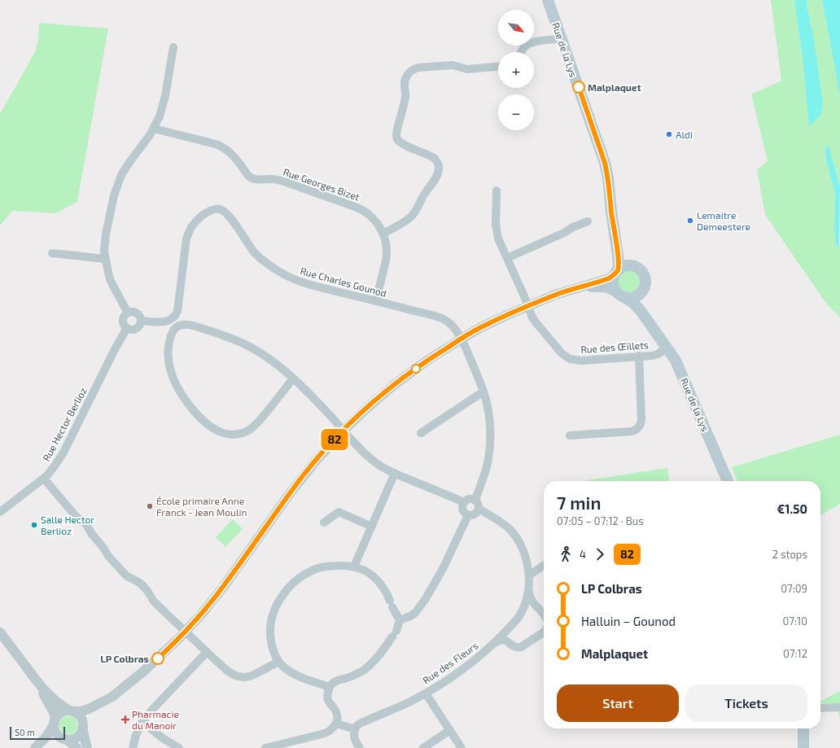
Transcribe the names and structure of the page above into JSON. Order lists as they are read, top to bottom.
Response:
{
  "streets": {
    "main road": ["Rue de la Lys"],
    "street": [
      "Rue Georges Bizet",
      "Rue Charles Gounod",
      "Rue des Œillets",
      "Rue Hector Berlioz",
      "Rue des Fleurs"
    ]
  },
  "crossings": [
    ["Rue de la Lys", "Rue des Œillets"],
    ["Rue Georges Bizet", "Rue Charles Gounod"],
    ["Rue Charles Gounod", "Rue Hector Berlioz"],
    ["Rue Charles Gounod", "Rue des Fleurs"]
  ],
  "places": {
    "other": [
      "Malplaquet",
      "Aldi",
      "Lemaitre Demeestere",
      "École primaire Anne Franck - Jean Moulin",
      "Salle Hector Berlioz",
      "LP Colbras"
    ],
    "health": ["Pharmacie du Manoir"]
  },
  "lines": ["bus line 82"],
  "scale_bar": "50 m",
  "north": "bottom right",
  "page": {
    "on_map": "82",
    "map_buttons": ["+", "−"],
    "heading": ["7 min", "07:05 – 07:12 · Bus", "€1.50"],
    "legs": ["4", "82", "2 stops"],
    "list": [
      {
        "name": "LP Colbras",
        "value": "07:09"
      },
      {
        "name": "Halluin – Gounod",
        "value": "07:10"
      },
      {
        "name": "Malplaquet",
        "value": "07:12"
      }
    ],
    "buttons": ["Start", "Tickets"],
    "scale": "50 m"
  }
}
